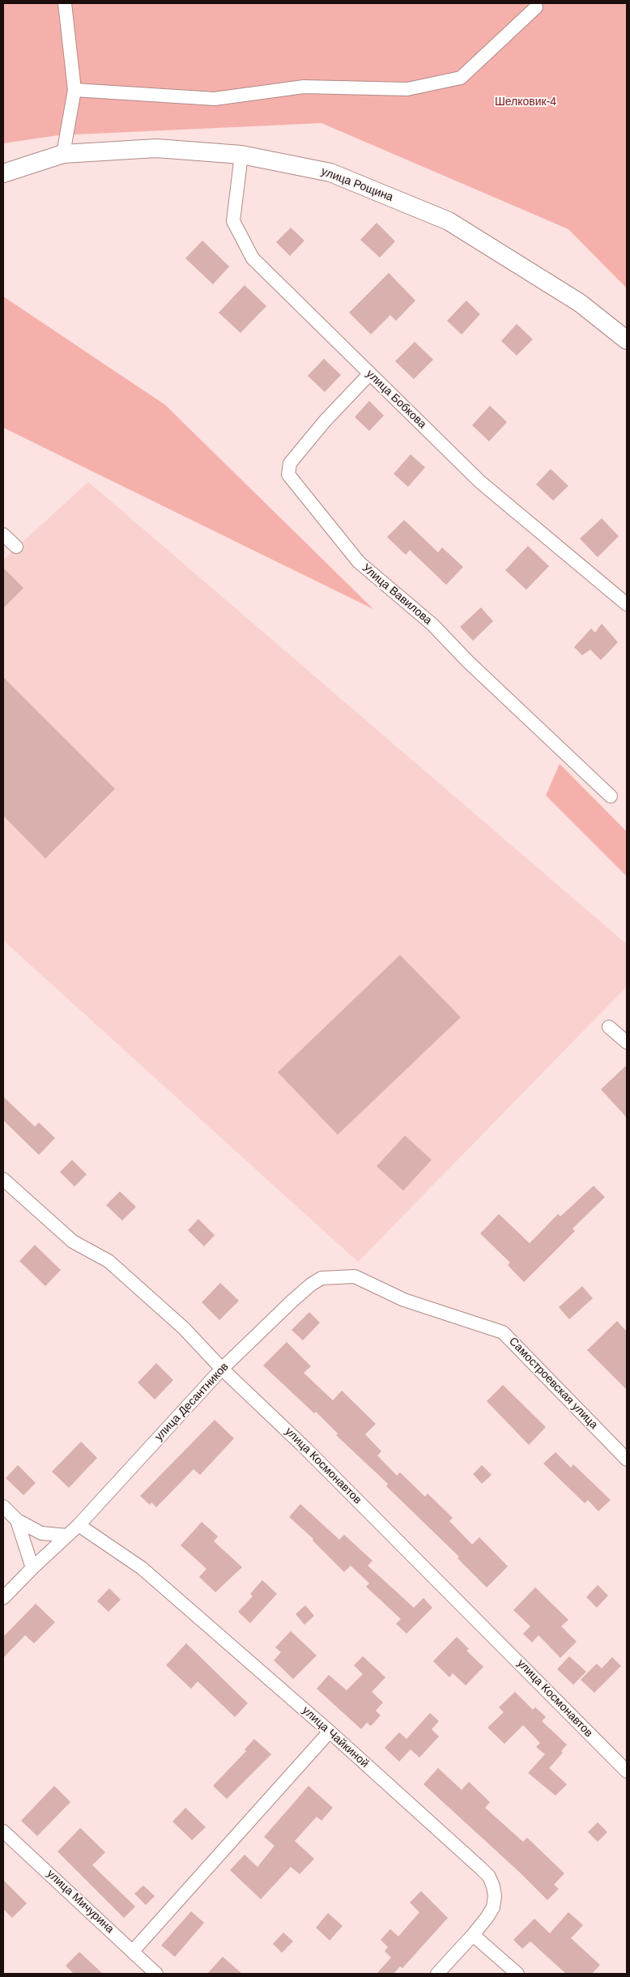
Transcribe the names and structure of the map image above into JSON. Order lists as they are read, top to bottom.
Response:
{
  "streets": {
    "street": [
      "улица Рощина",
      "улица Бобкова",
      "Улица Вавилова",
      "Самостроевская улица",
      "улица Десантников",
      "улица Космонавтов",
      "улица Чайкиной",
      "улица Мичурина"
    ]
  },
  "crossings": [
    ["улица Рощина", "улица Бобкова"],
    ["улица Бобкова", "Улица Вавилова"],
    ["Самостроевская улица", "улица Десантников"],
    ["улица Десантников", "улица Космонавтов"],
    ["улица Десантников", "улица Чайкиной"]
  ],
  "parks": ["Шелковик-4"]
}
